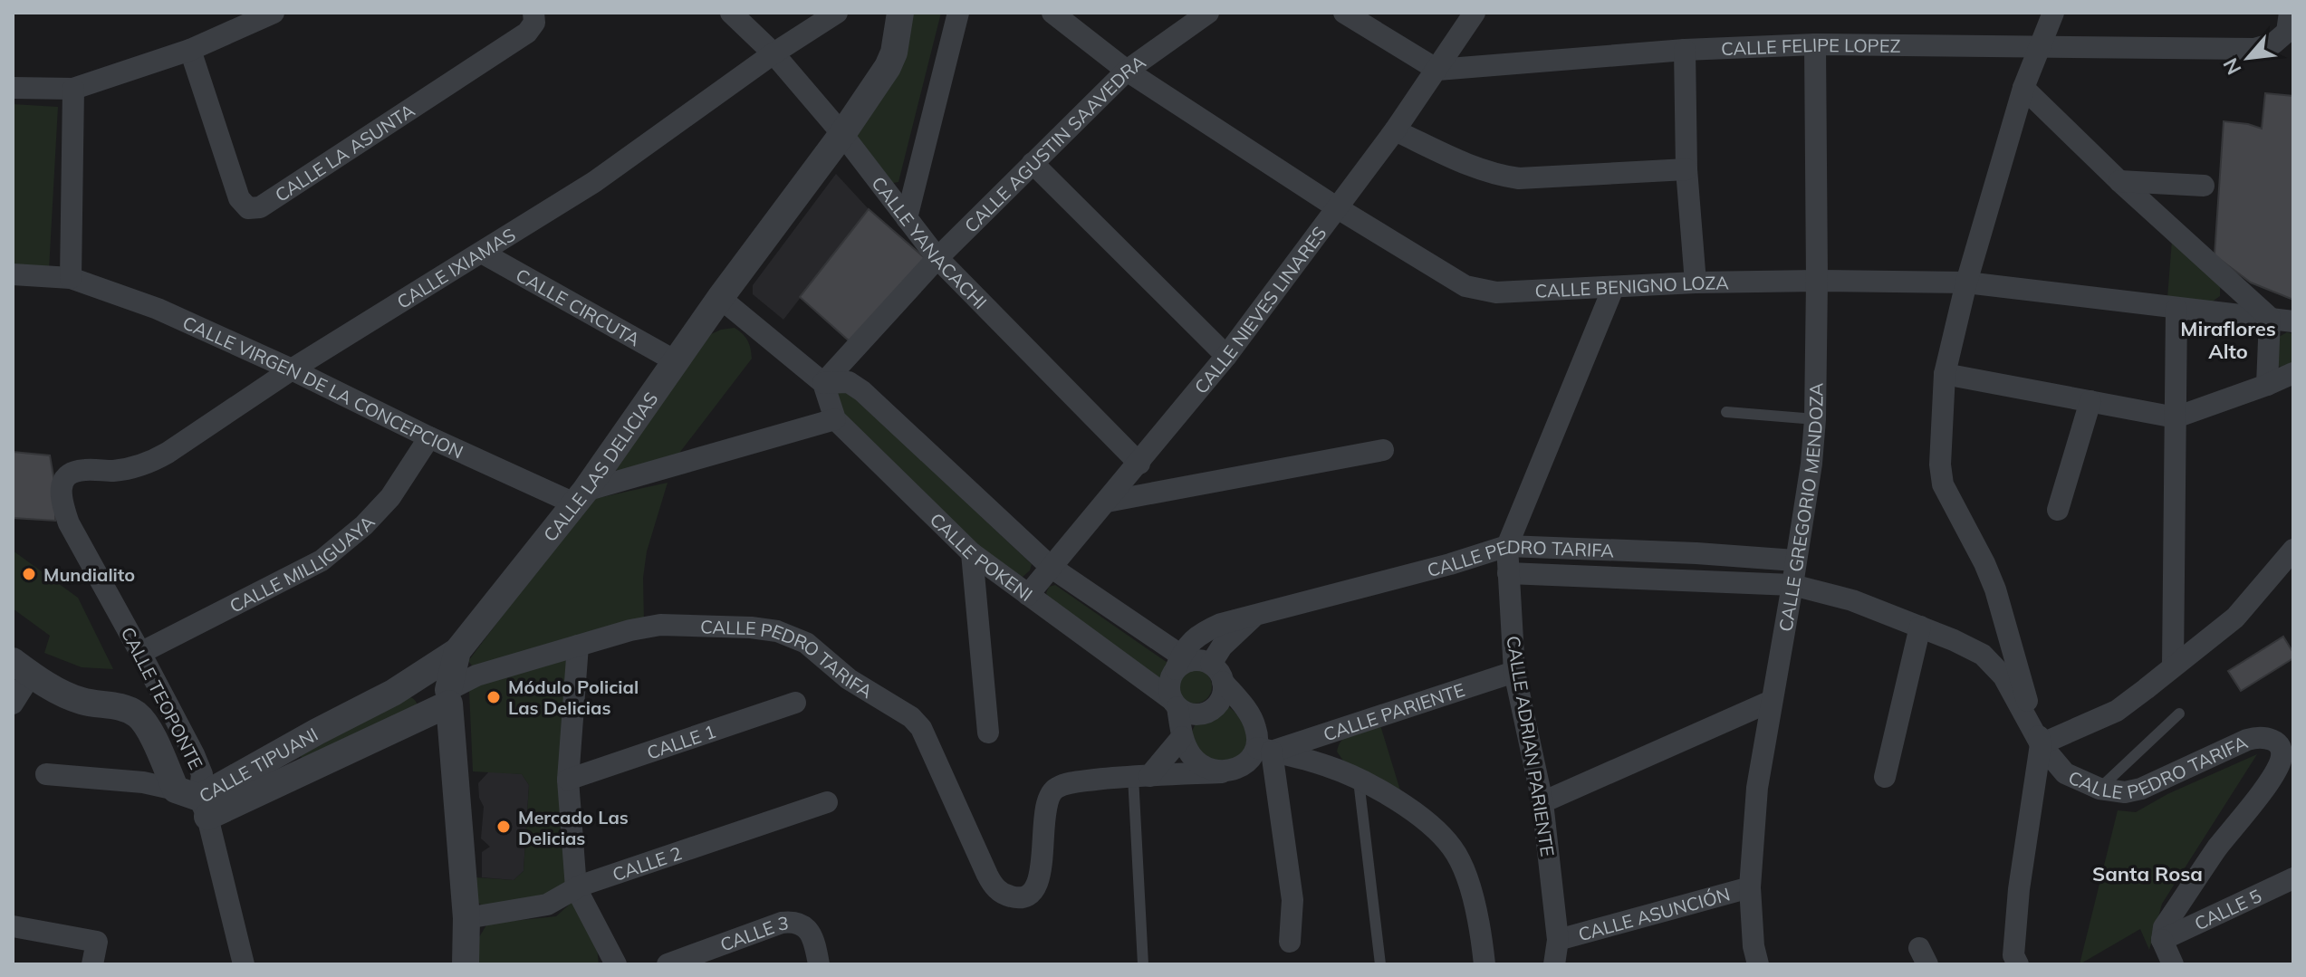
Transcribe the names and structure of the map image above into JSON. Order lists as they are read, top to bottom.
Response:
{
  "streets": {
    "street": [
      "CALLE FELIPE LOPEZ",
      "CALLE AGUSTIN SAAVEDRA",
      "CALLE LA ASUNTA",
      "CALLE YANACACHI",
      "CALLE IXIAMAS",
      "CALLE BENIGNO LOZA",
      "CALLE CIRCUTA",
      "CALLE NIEVES LINARES",
      "CALLE VIRGEN DE LA CONCEPCION",
      "CALLE LAS DELICIAS",
      "CALLE GREGORIO MENDOZA",
      "CALLE POKENI",
      "CALLE MILLIGUAYA",
      "CALLE PEDRO TARIFA",
      "CALLE TEOPONTE",
      "CALLE PARIENTE",
      "CALLE 1",
      "CALLE ADRIAN PARIENTE",
      "CALLE TIPUANI",
      "CALLE 2",
      "CALLE 5",
      "CALLE ASUNCIÓN",
      "CALLE 3"
    ]
  },
  "crossings": [
    ["CALLE FELIPE LOPEZ", "CALLE NIEVES LINARES"],
    ["CALLE FELIPE LOPEZ", "CALLE GREGORIO MENDOZA"],
    ["CALLE AGUSTIN SAAVEDRA", "CALLE YANACACHI"],
    ["CALLE AGUSTIN SAAVEDRA", "CALLE BENIGNO LOZA"],
    ["CALLE AGUSTIN SAAVEDRA", "CALLE POKENI"],
    ["CALLE YANACACHI", "CALLE IXIAMAS"],
    ["CALLE YANACACHI", "CALLE NIEVES LINARES"],
    ["CALLE YANACACHI", "CALLE LAS DELICIAS"],
    ["CALLE IXIAMAS", "CALLE CIRCUTA"],
    ["CALLE IXIAMAS", "CALLE VIRGEN DE LA CONCEPCION"],
    ["CALLE IXIAMAS", "CALLE TEOPONTE"],
    ["CALLE BENIGNO LOZA", "CALLE NIEVES LINARES"],
    ["CALLE BENIGNO LOZA", "CALLE GREGORIO MENDOZA"],
    ["CALLE BENIGNO LOZA", "CALLE ADRIAN PARIENTE"],
    ["CALLE CIRCUTA", "CALLE LAS DELICIAS"],
    ["CALLE NIEVES LINARES", "CALLE POKENI"],
    ["CALLE VIRGEN DE LA CONCEPCION", "CALLE LAS DELICIAS"],
    ["CALLE VIRGEN DE LA CONCEPCION", "CALLE MILLIGUAYA"],
    ["CALLE LAS DELICIAS", "CALLE PEDRO TARIFA"],
    ["CALLE LAS DELICIAS", "CALLE TIPUANI"],
    ["CALLE LAS DELICIAS", "CALLE 2"],
    ["CALLE GREGORIO MENDOZA", "CALLE PEDRO TARIFA"],
    ["CALLE GREGORIO MENDOZA", "CALLE ASUNCIÓN"],
    ["CALLE POKENI", "CALLE PEDRO TARIFA"],
    ["CALLE POKENI", "CALLE PARIENTE"],
    ["CALLE MILLIGUAYA", "CALLE TEOPONTE"],
    ["CALLE PEDRO TARIFA", "CALLE ADRIAN PARIENTE"],
    ["CALLE PEDRO TARIFA", "CALLE TIPUANI"],
    ["CALLE PEDRO TARIFA", "CALLE 5"],
    ["CALLE TEOPONTE", "CALLE TIPUANI"],
    ["CALLE PARIENTE", "CALLE ADRIAN PARIENTE"],
    ["CALLE ADRIAN PARIENTE", "CALLE ASUNCIÓN"]
  ],
  "districts": ["Miraflores Alto", "Santa Rosa"],
  "places": ["Mundialito", "Módulo Policial Las Delicias", "Mercado Las Delicias"],
  "north": "bottom left"
}
